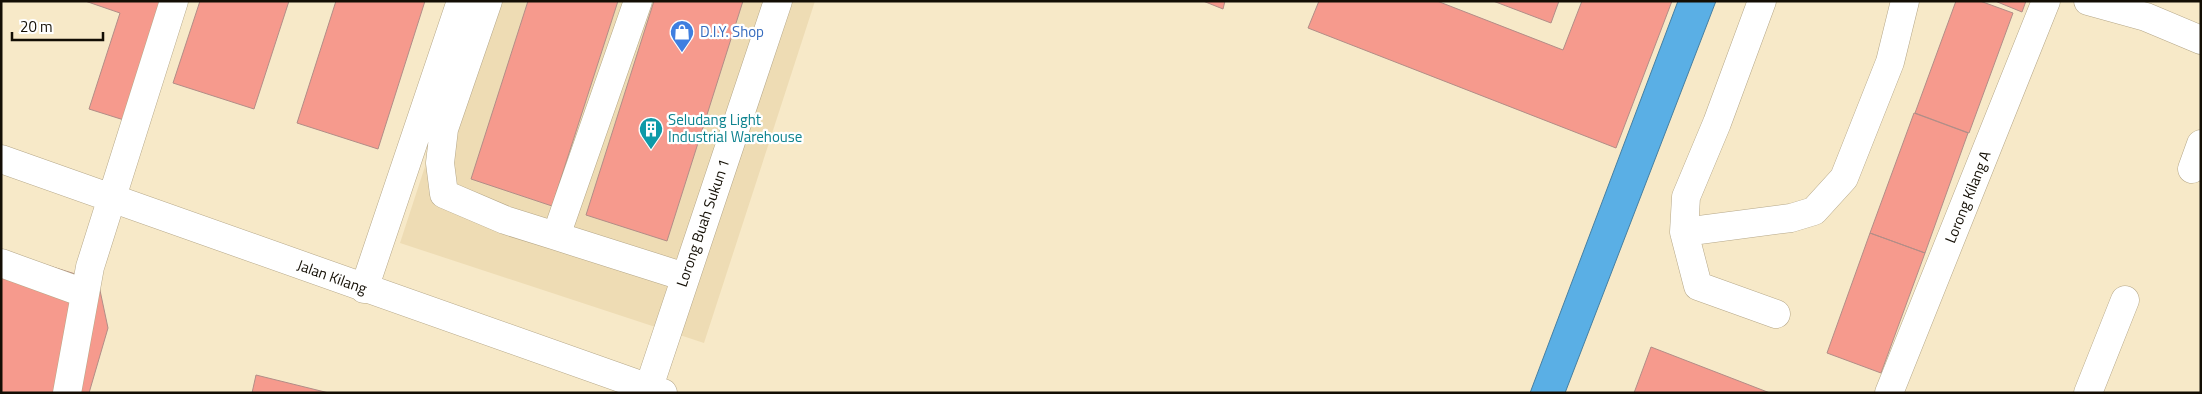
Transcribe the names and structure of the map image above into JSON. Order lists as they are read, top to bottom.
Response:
{
  "streets": {
    "street": ["Lorong Kilang A", "Lorong Buah Sukun 1", "Jalan Kilang"]
  },
  "crossings": [
    ["Lorong Buah Sukun 1", "Jalan Kilang"]
  ],
  "places": {
    "shop": ["D.I.Y. Shop"],
    "building": ["Seludang Light Industrial Warehouse"]
  },
  "scale_bar": "20 m"
}
